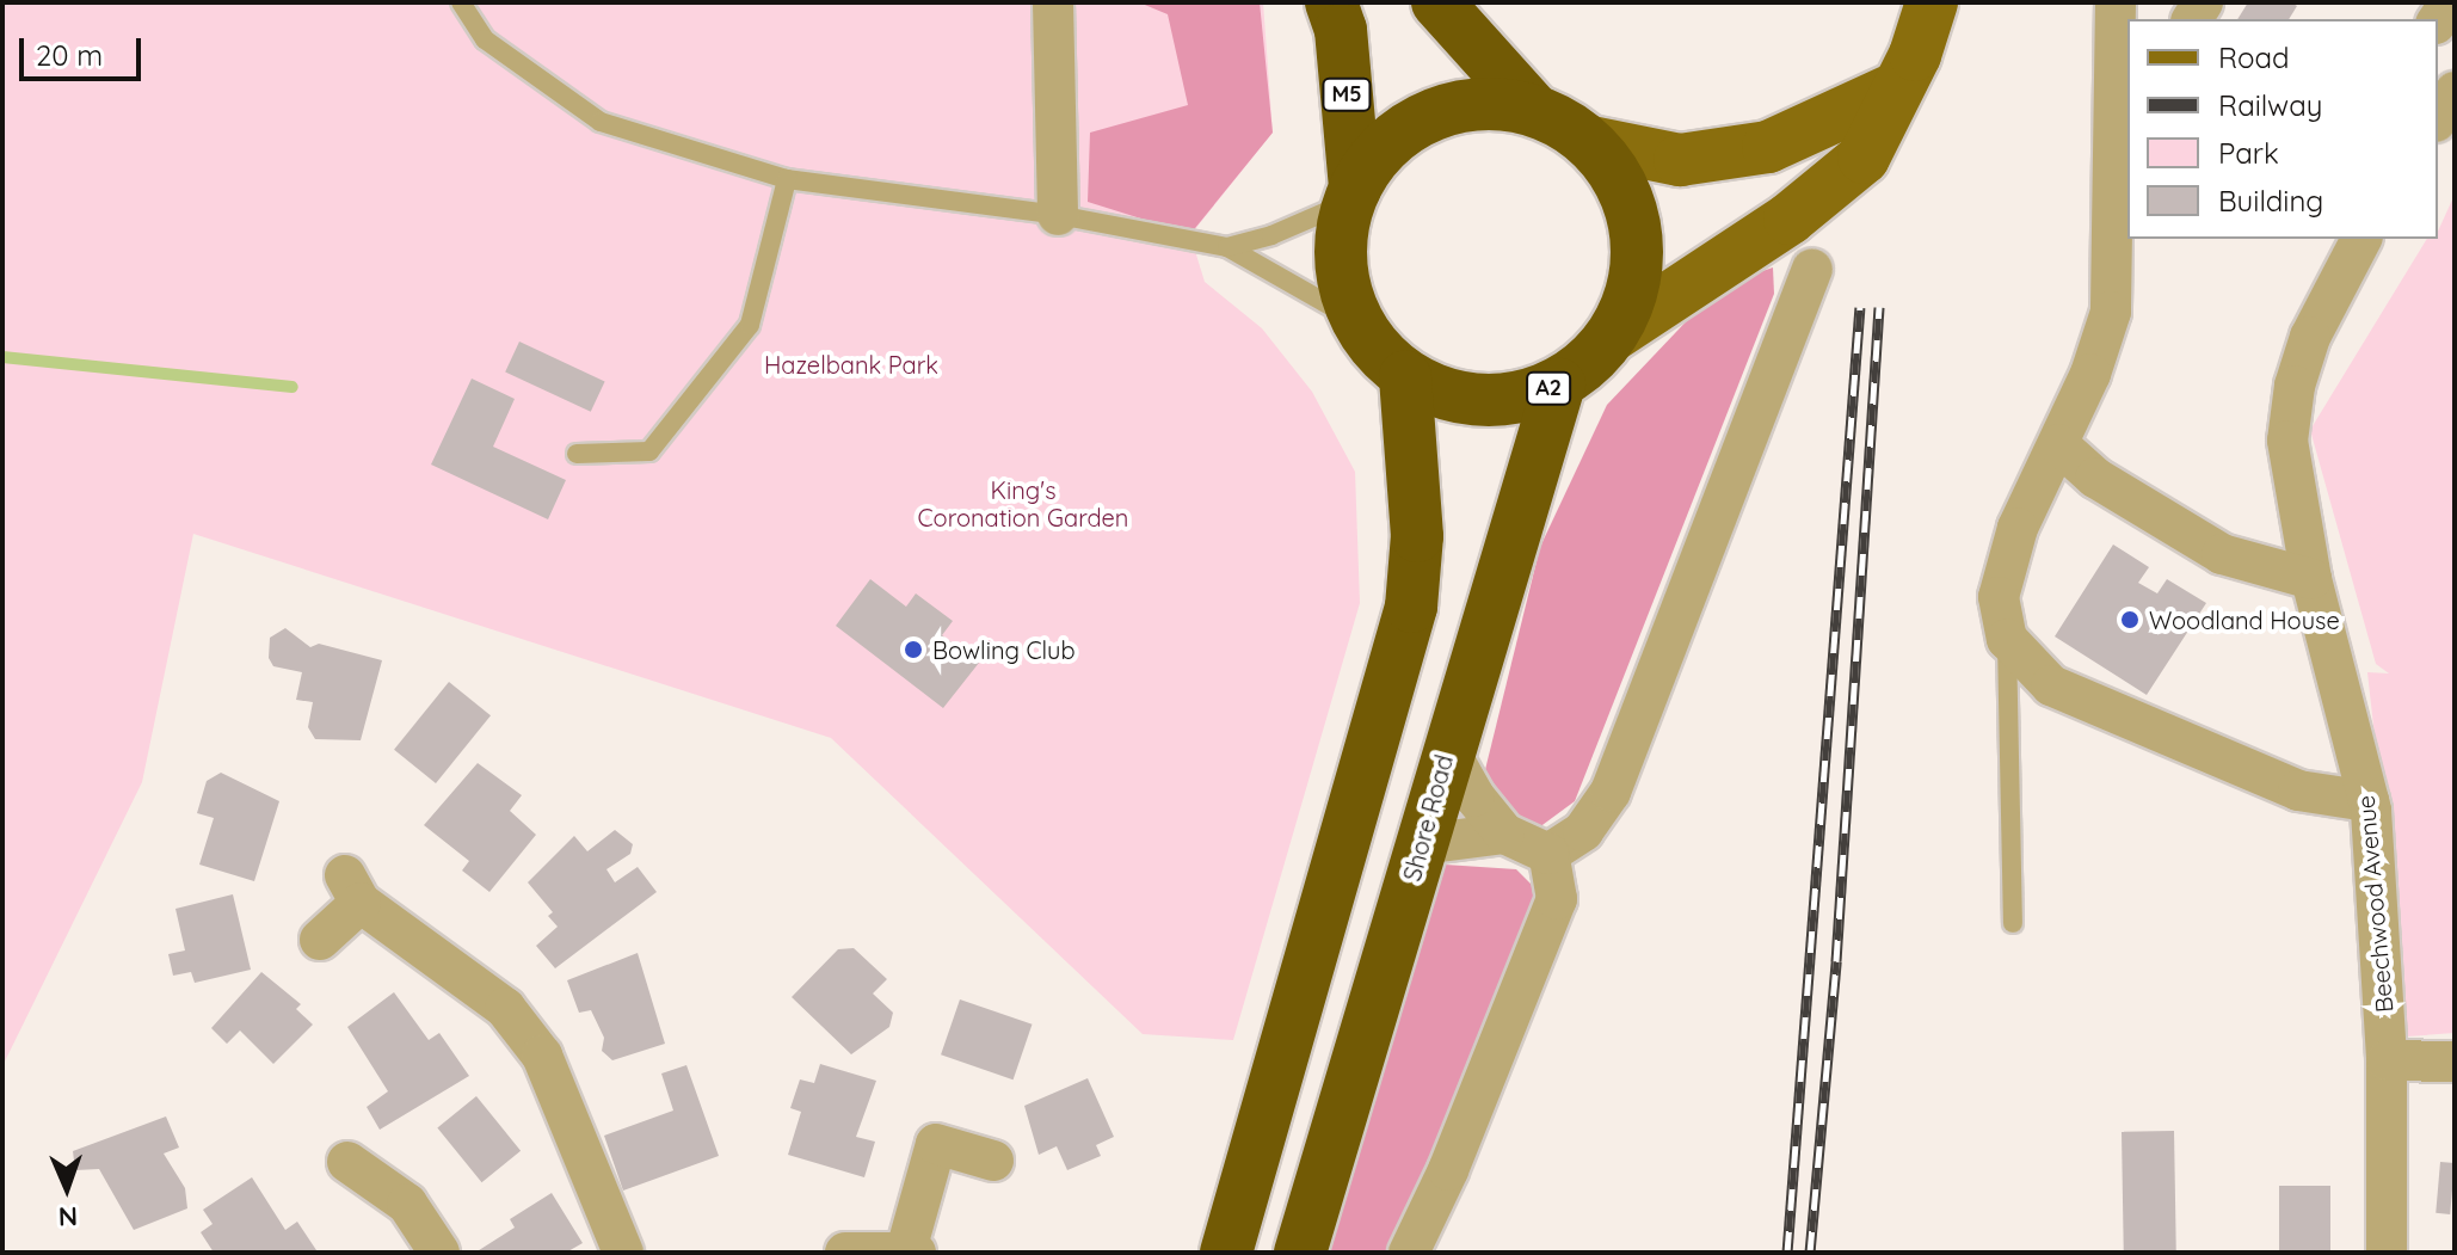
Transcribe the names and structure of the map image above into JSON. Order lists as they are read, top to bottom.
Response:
{
  "streets": {
    "highway": ["M5", "A2", "Shore Road"],
    "street": ["Beechwood Avenue"]
  },
  "crossings": [
    ["M5", "A2"],
    ["M5", "Shore Road"],
    ["A2", "Shore Road"]
  ],
  "parks": ["Hazelbank Park", "King's Coronation Garden"],
  "places": ["Woodland House", "Bowling Club"],
  "legend": [
    "Road",
    "Railway",
    "Park",
    "Building"
  ],
  "scale_bar": "20 m",
  "north": "bottom"
}
